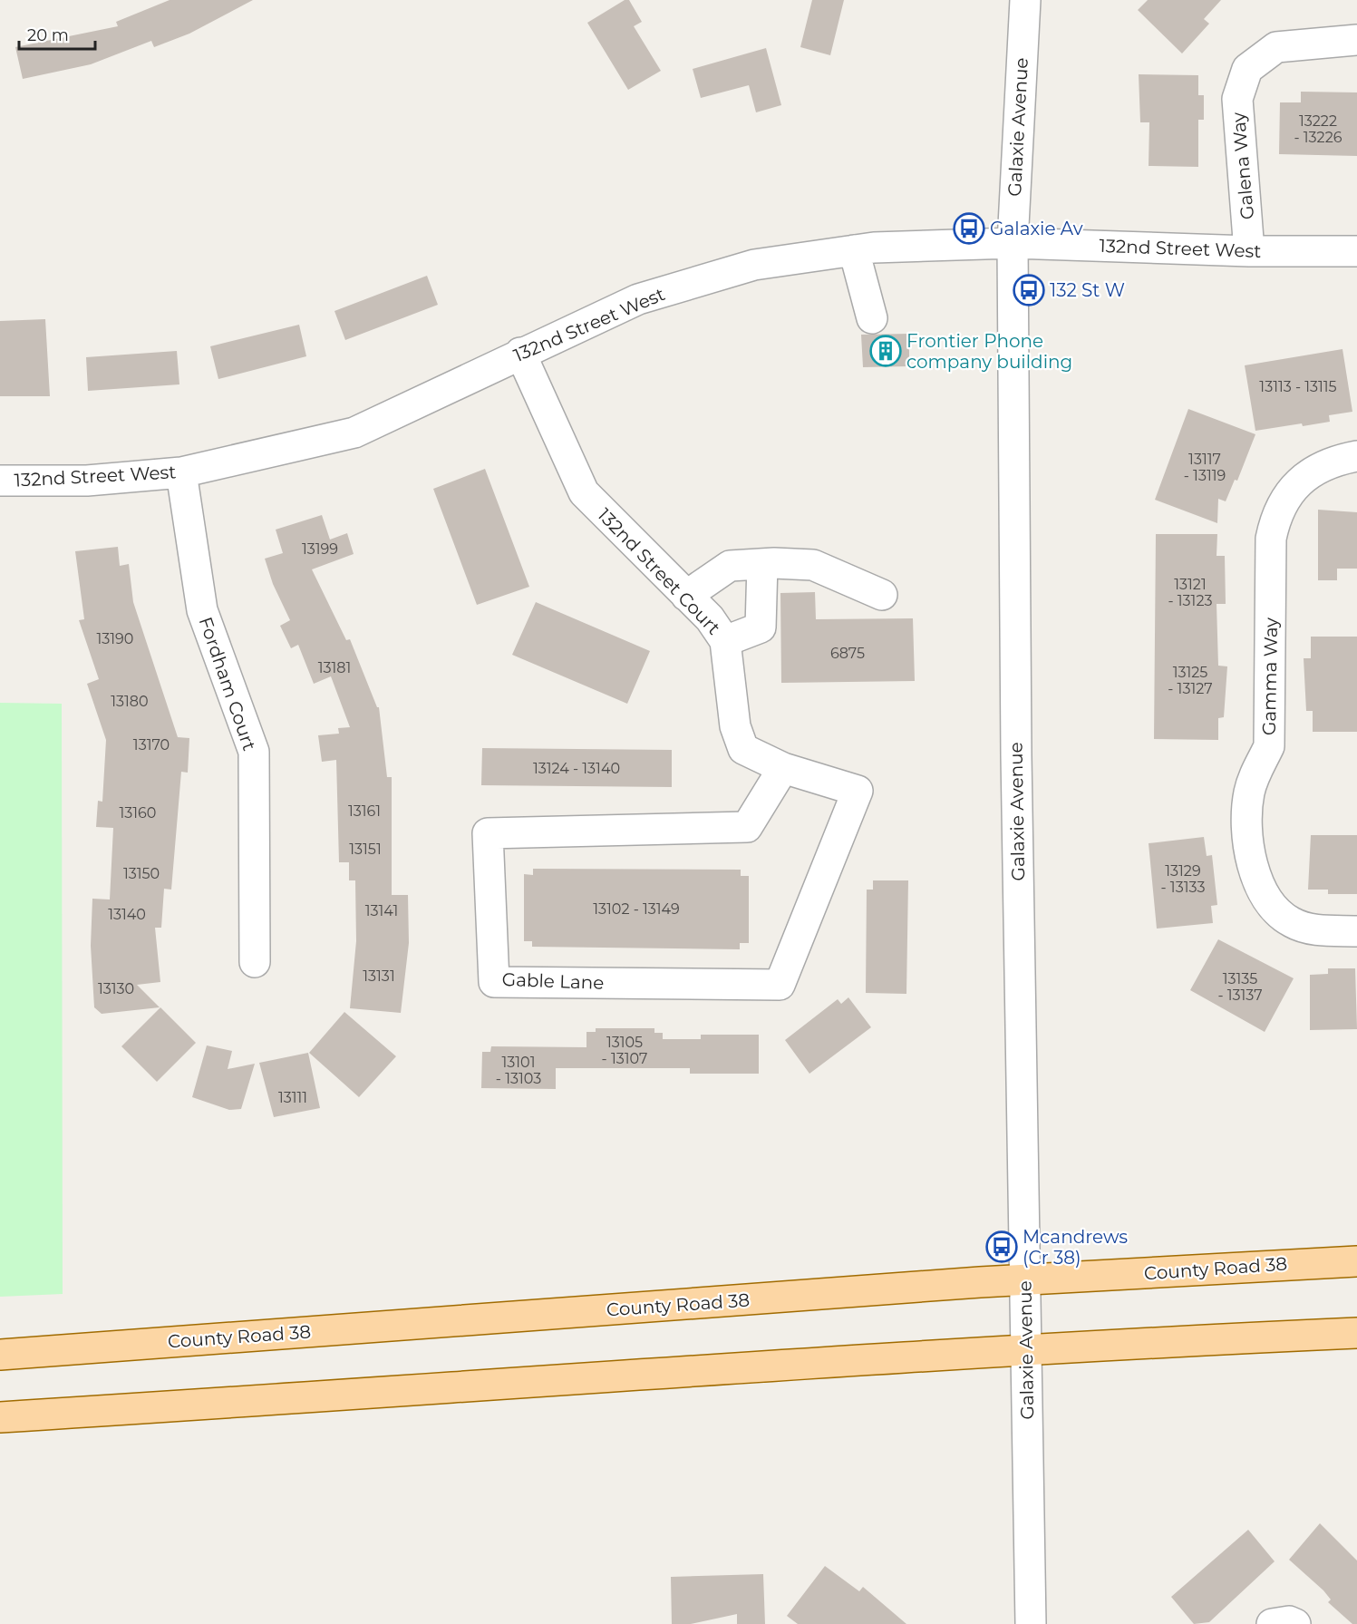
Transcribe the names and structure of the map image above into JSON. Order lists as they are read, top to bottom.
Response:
{
  "streets": {
    "main road": ["County Road 38"],
    "street": [
      "Galaxie Avenue",
      "Galena Way",
      "132nd Street West",
      "132nd Street Court",
      "Gamma Way",
      "Fordham Court",
      "Gable Lane"
    ]
  },
  "crossings": [
    ["Galaxie Avenue", "132nd Street West"],
    ["Galaxie Avenue", "County Road 38"],
    ["Galena Way", "132nd Street West"],
    ["132nd Street West", "132nd Street Court"],
    ["132nd Street West", "Fordham Court"],
    ["132nd Street Court", "Gable Lane"]
  ],
  "places": {
    "bus stop": ["Galaxie Av", "132 St W", "Mcandrews (Cr 38)"],
    "building": ["Frontier Phone company building"]
  },
  "house_numbers": [
    "13222 - 13226",
    "13113 - 13115",
    "13117 - 13119",
    "13199",
    "13121 - 13123",
    "13190",
    "6875",
    "13181",
    "13125 - 13127",
    "13180",
    "13170",
    "13124 - 13140",
    "13161",
    "13160",
    "13151",
    "13129 - 13133",
    "13150",
    "13102 - 13149",
    "13141",
    "13140",
    "13131",
    "13135 - 13137",
    "13130",
    "13105 - 13107",
    "13101 - 13103",
    "13111"
  ],
  "scale_bar": "20 m"
}
